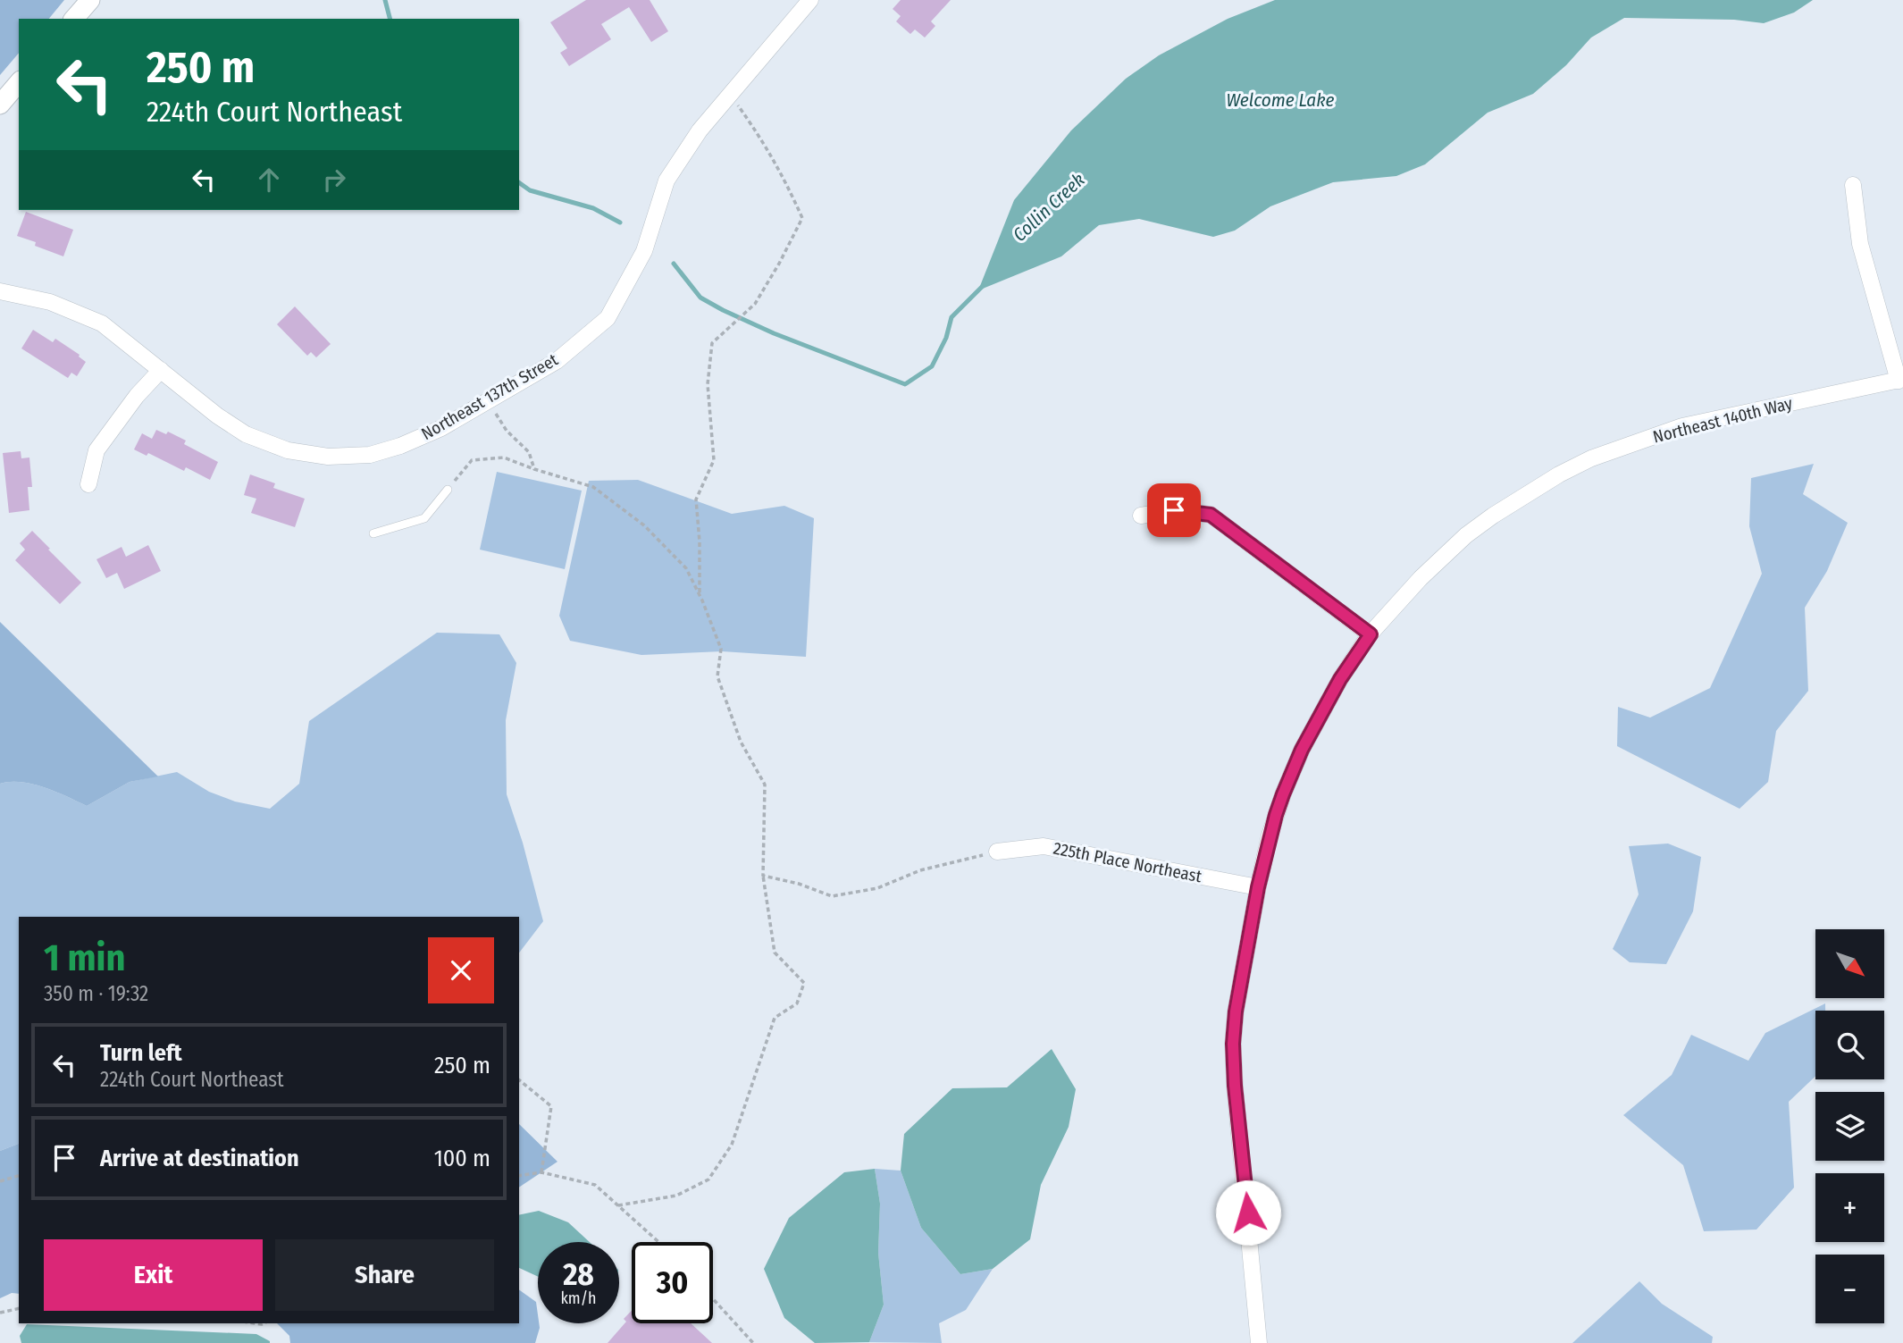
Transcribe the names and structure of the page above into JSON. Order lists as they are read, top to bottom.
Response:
{
  "streets": {
    "street": ["Northeast 137th Street", "Northeast 140th Way", "225th Place Northeast"]
  },
  "crossings": [
    ["Northeast 140th Way", "225th Place Northeast"]
  ],
  "water": ["Welcome Lake", "Collin Creek"],
  "north": "bottom right",
  "page": {
    "turn": ["250 m", "224th Court Northeast"],
    "heading": ["1 min", "350 m · 19:32"],
    "map_buttons": ["+", "−"],
    "list": [
      {
        "name": "Turn left",
        "note": "224th Court Northeast",
        "value": "250 m"
      },
      {
        "name": "Arrive at destination",
        "value": "100 m"
      }
    ],
    "buttons": ["Exit", "Share"],
    "speed": "28 km/h",
    "limit": "30"
  }
}
